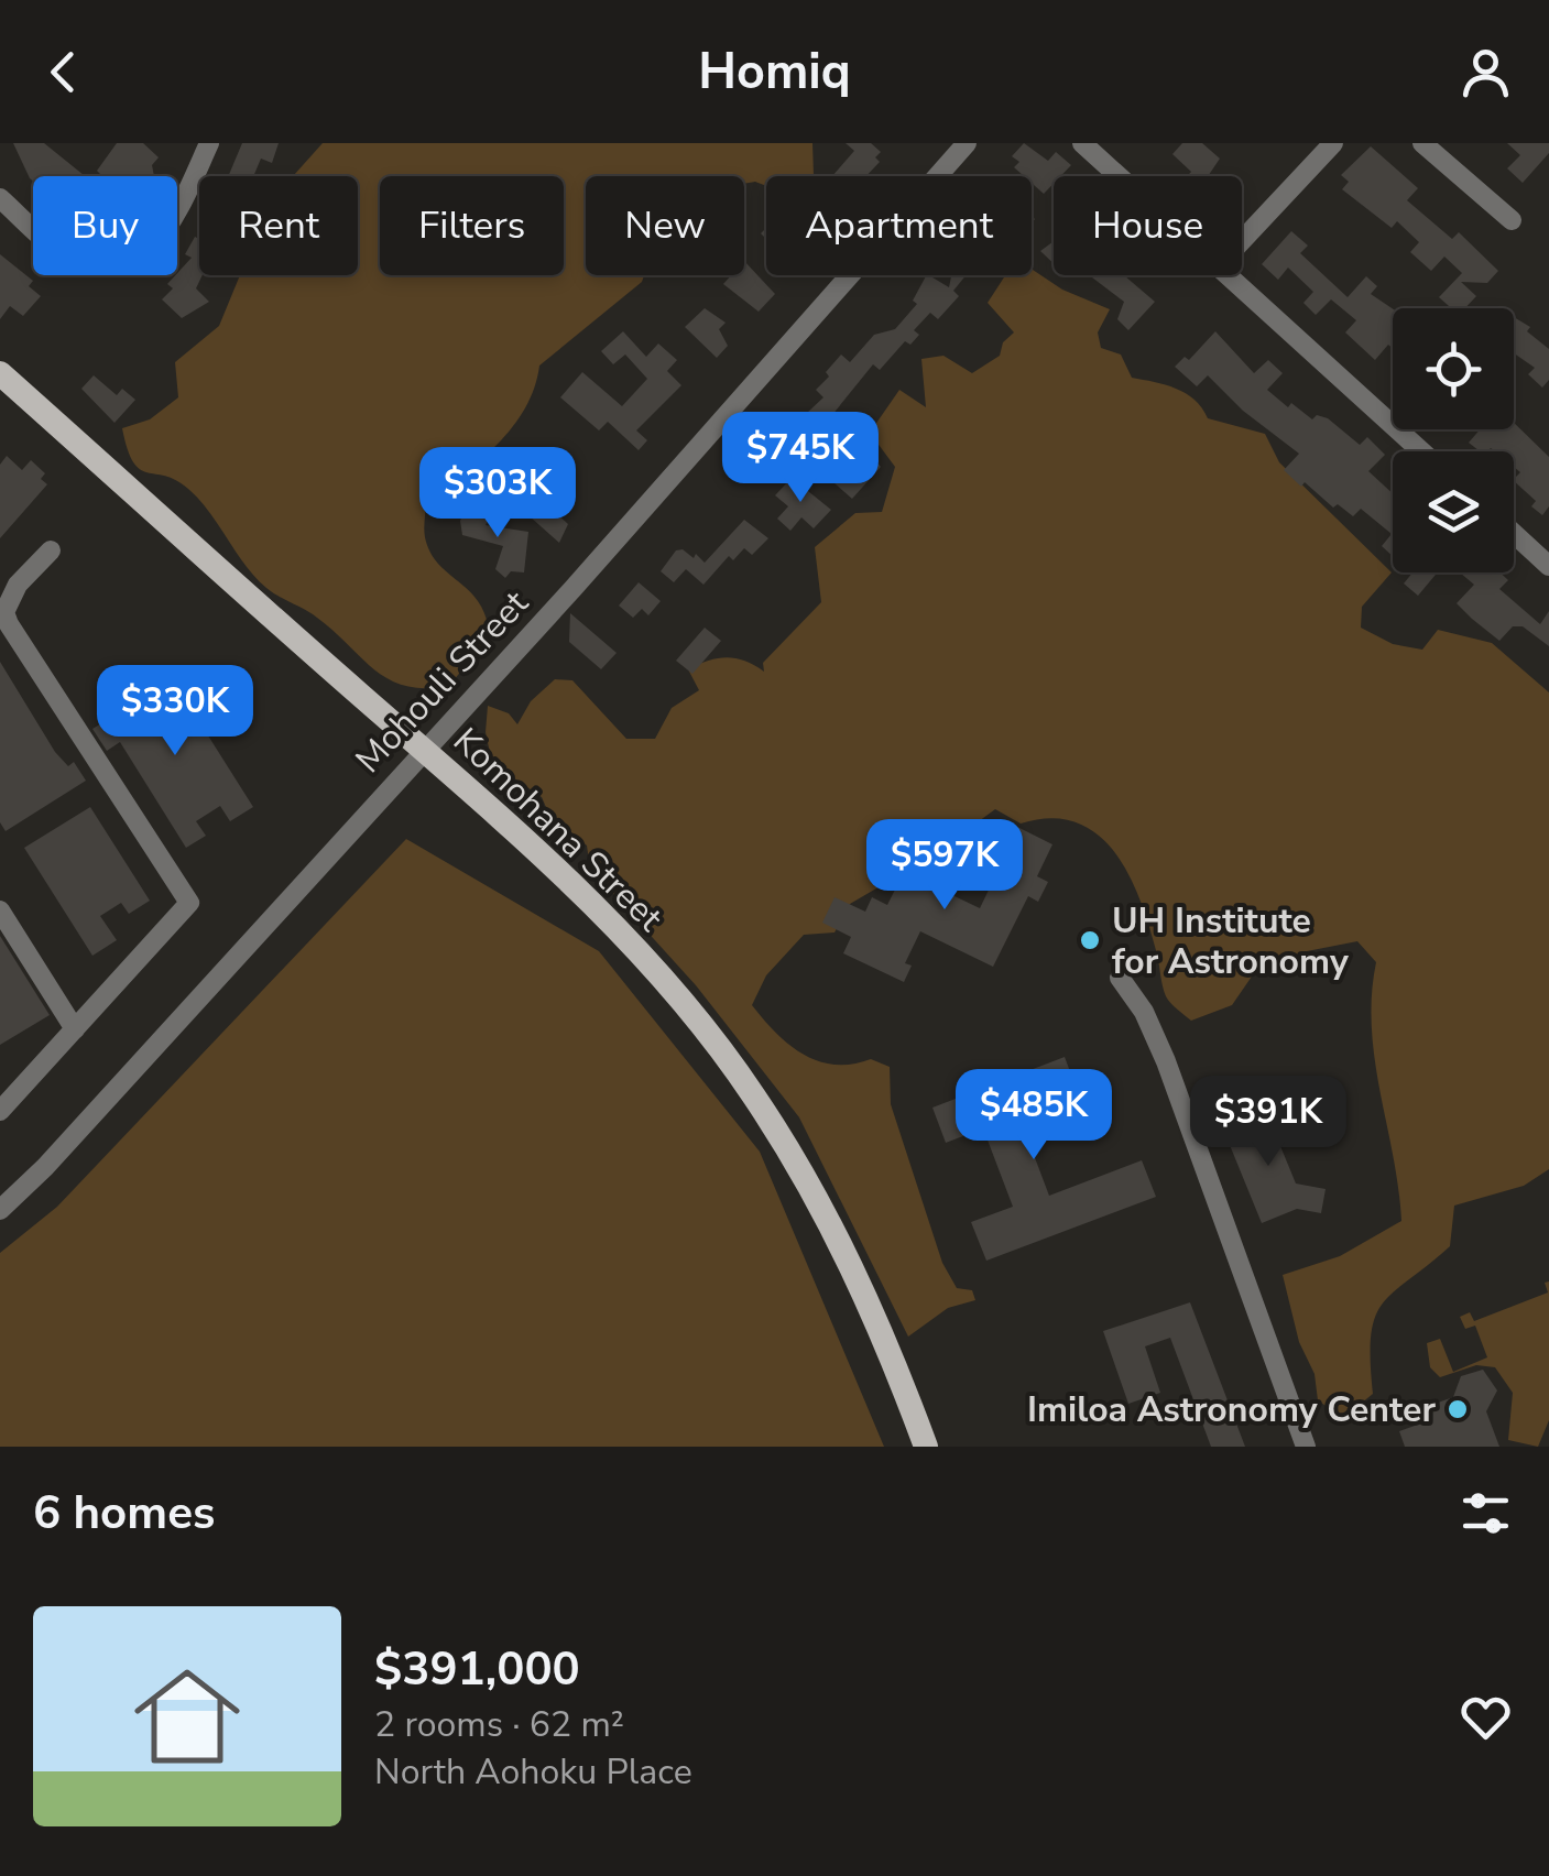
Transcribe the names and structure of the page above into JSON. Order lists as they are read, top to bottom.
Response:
{
  "streets": {
    "main road": ["Komohana Street"],
    "street": ["Mohouli Street"]
  },
  "crossings": [
    ["Mohouli Street", "Komohana Street"]
  ],
  "places": ["UH Institute for Astronomy", "Imiloa Astronomy Center"],
  "page": {
    "header": "Homiq",
    "chip": [
      "Buy",
      "Rent",
      "Filters",
      "New",
      "Apartment",
      "House"
    ],
    "price": [
      "$745K",
      "$303K",
      "$330K",
      "$597K",
      "$485K",
      "$391K"
    ],
    "heading": "6 homes",
    "list": [
      {
        "name": "$391,000",
        "note": "2 rooms · 62 m² · North Aohoku Place"
      }
    ]
  }
}
